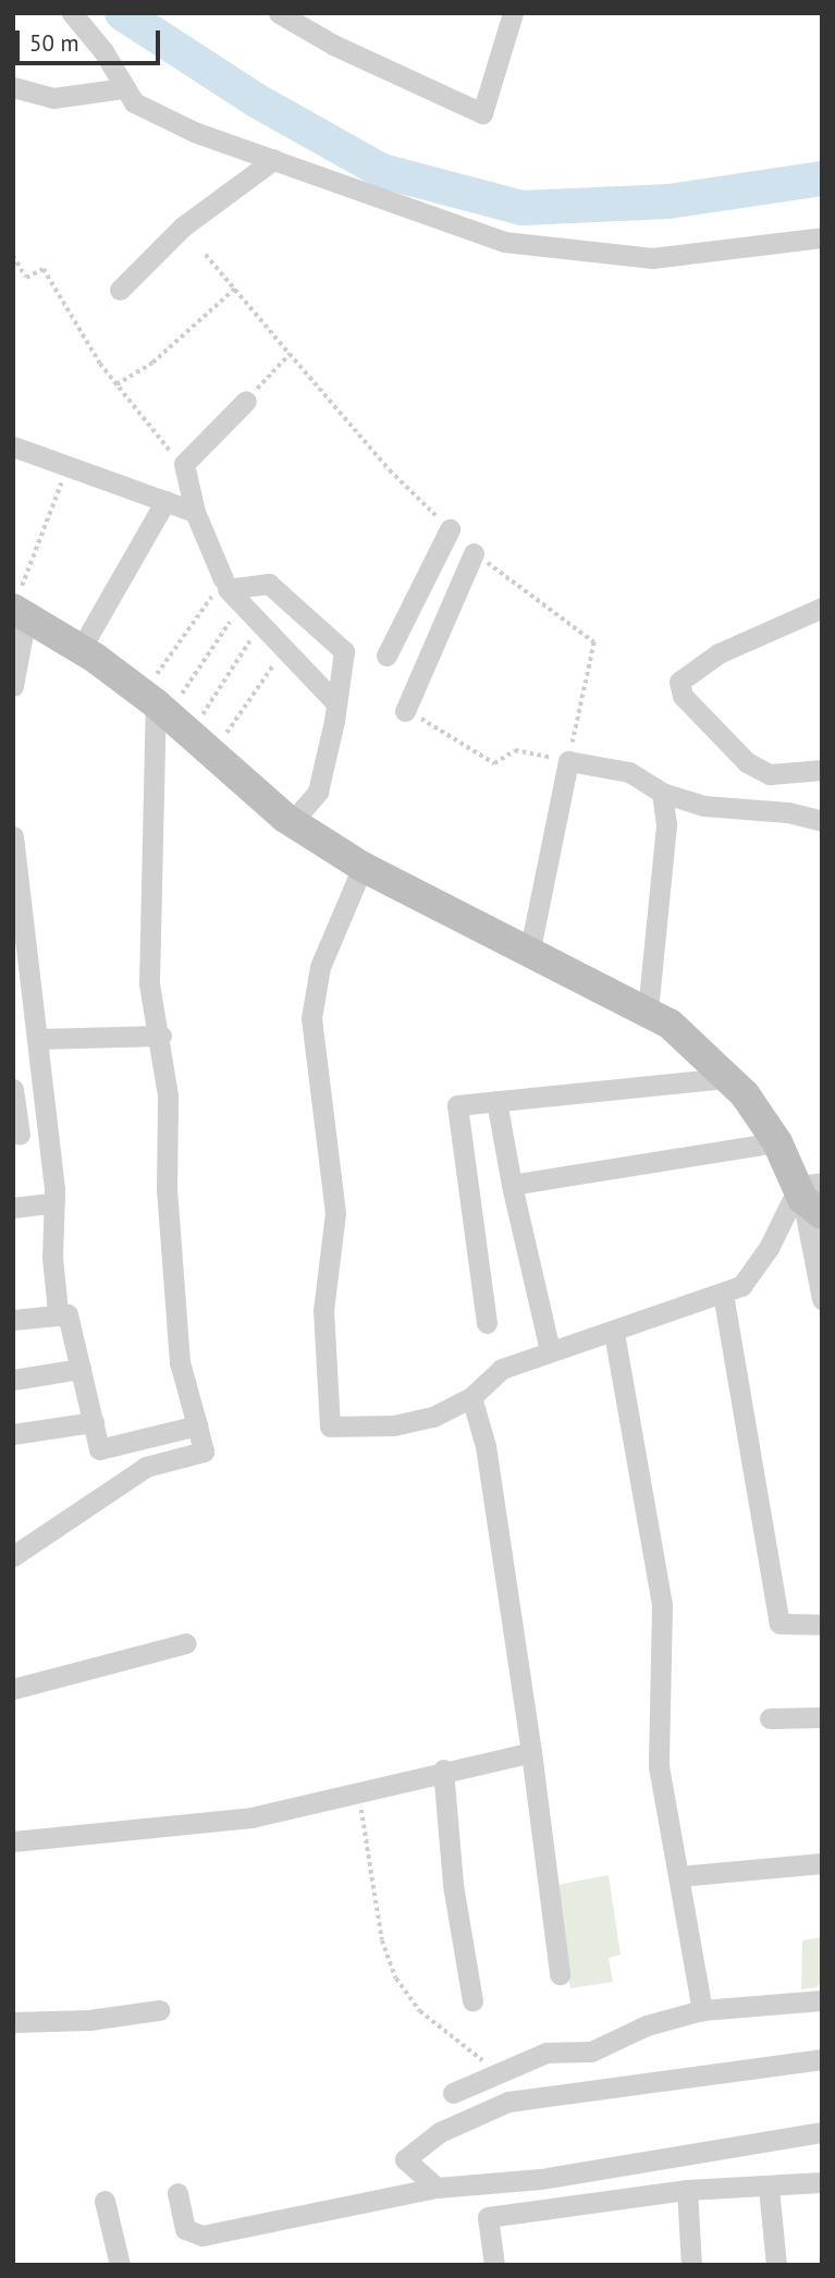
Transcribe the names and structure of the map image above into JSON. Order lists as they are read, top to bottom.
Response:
{
  "scale_bar": "50 m"
}
